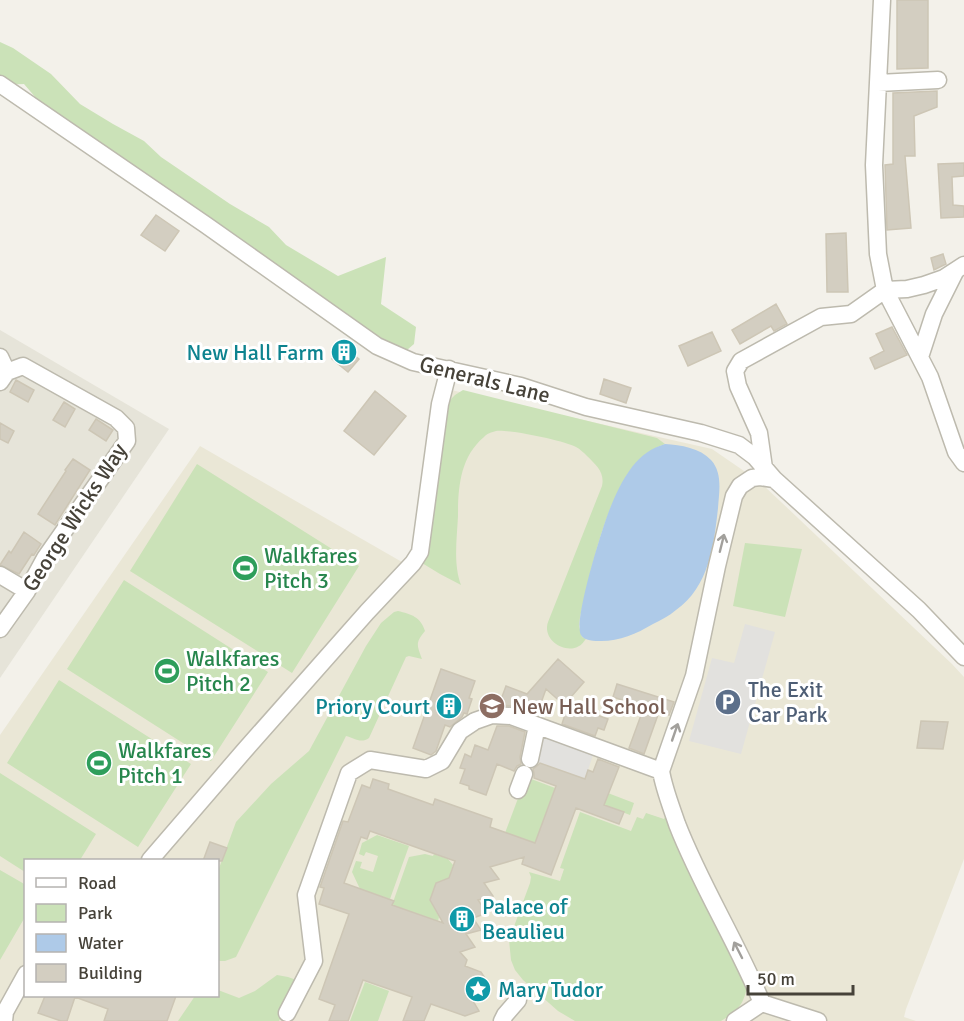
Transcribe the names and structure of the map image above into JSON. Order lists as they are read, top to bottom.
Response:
{
  "streets": {
    "street": ["Generals Lane", "George Wicks Way"]
  },
  "places": {
    "building": ["New Hall Farm", "Priory Court", "Palace of Beaulieu"],
    "sports": ["Walkfares Pitch 3", "Walkfares Pitch 2", "Walkfares Pitch 1"],
    "parking": ["The Exit Car Park"],
    "school or university": ["New Hall School"],
    "place": ["Mary Tudor"]
  },
  "legend": [
    "Road",
    "Park",
    "Water",
    "Building"
  ],
  "scale_bar": "50 m"
}
